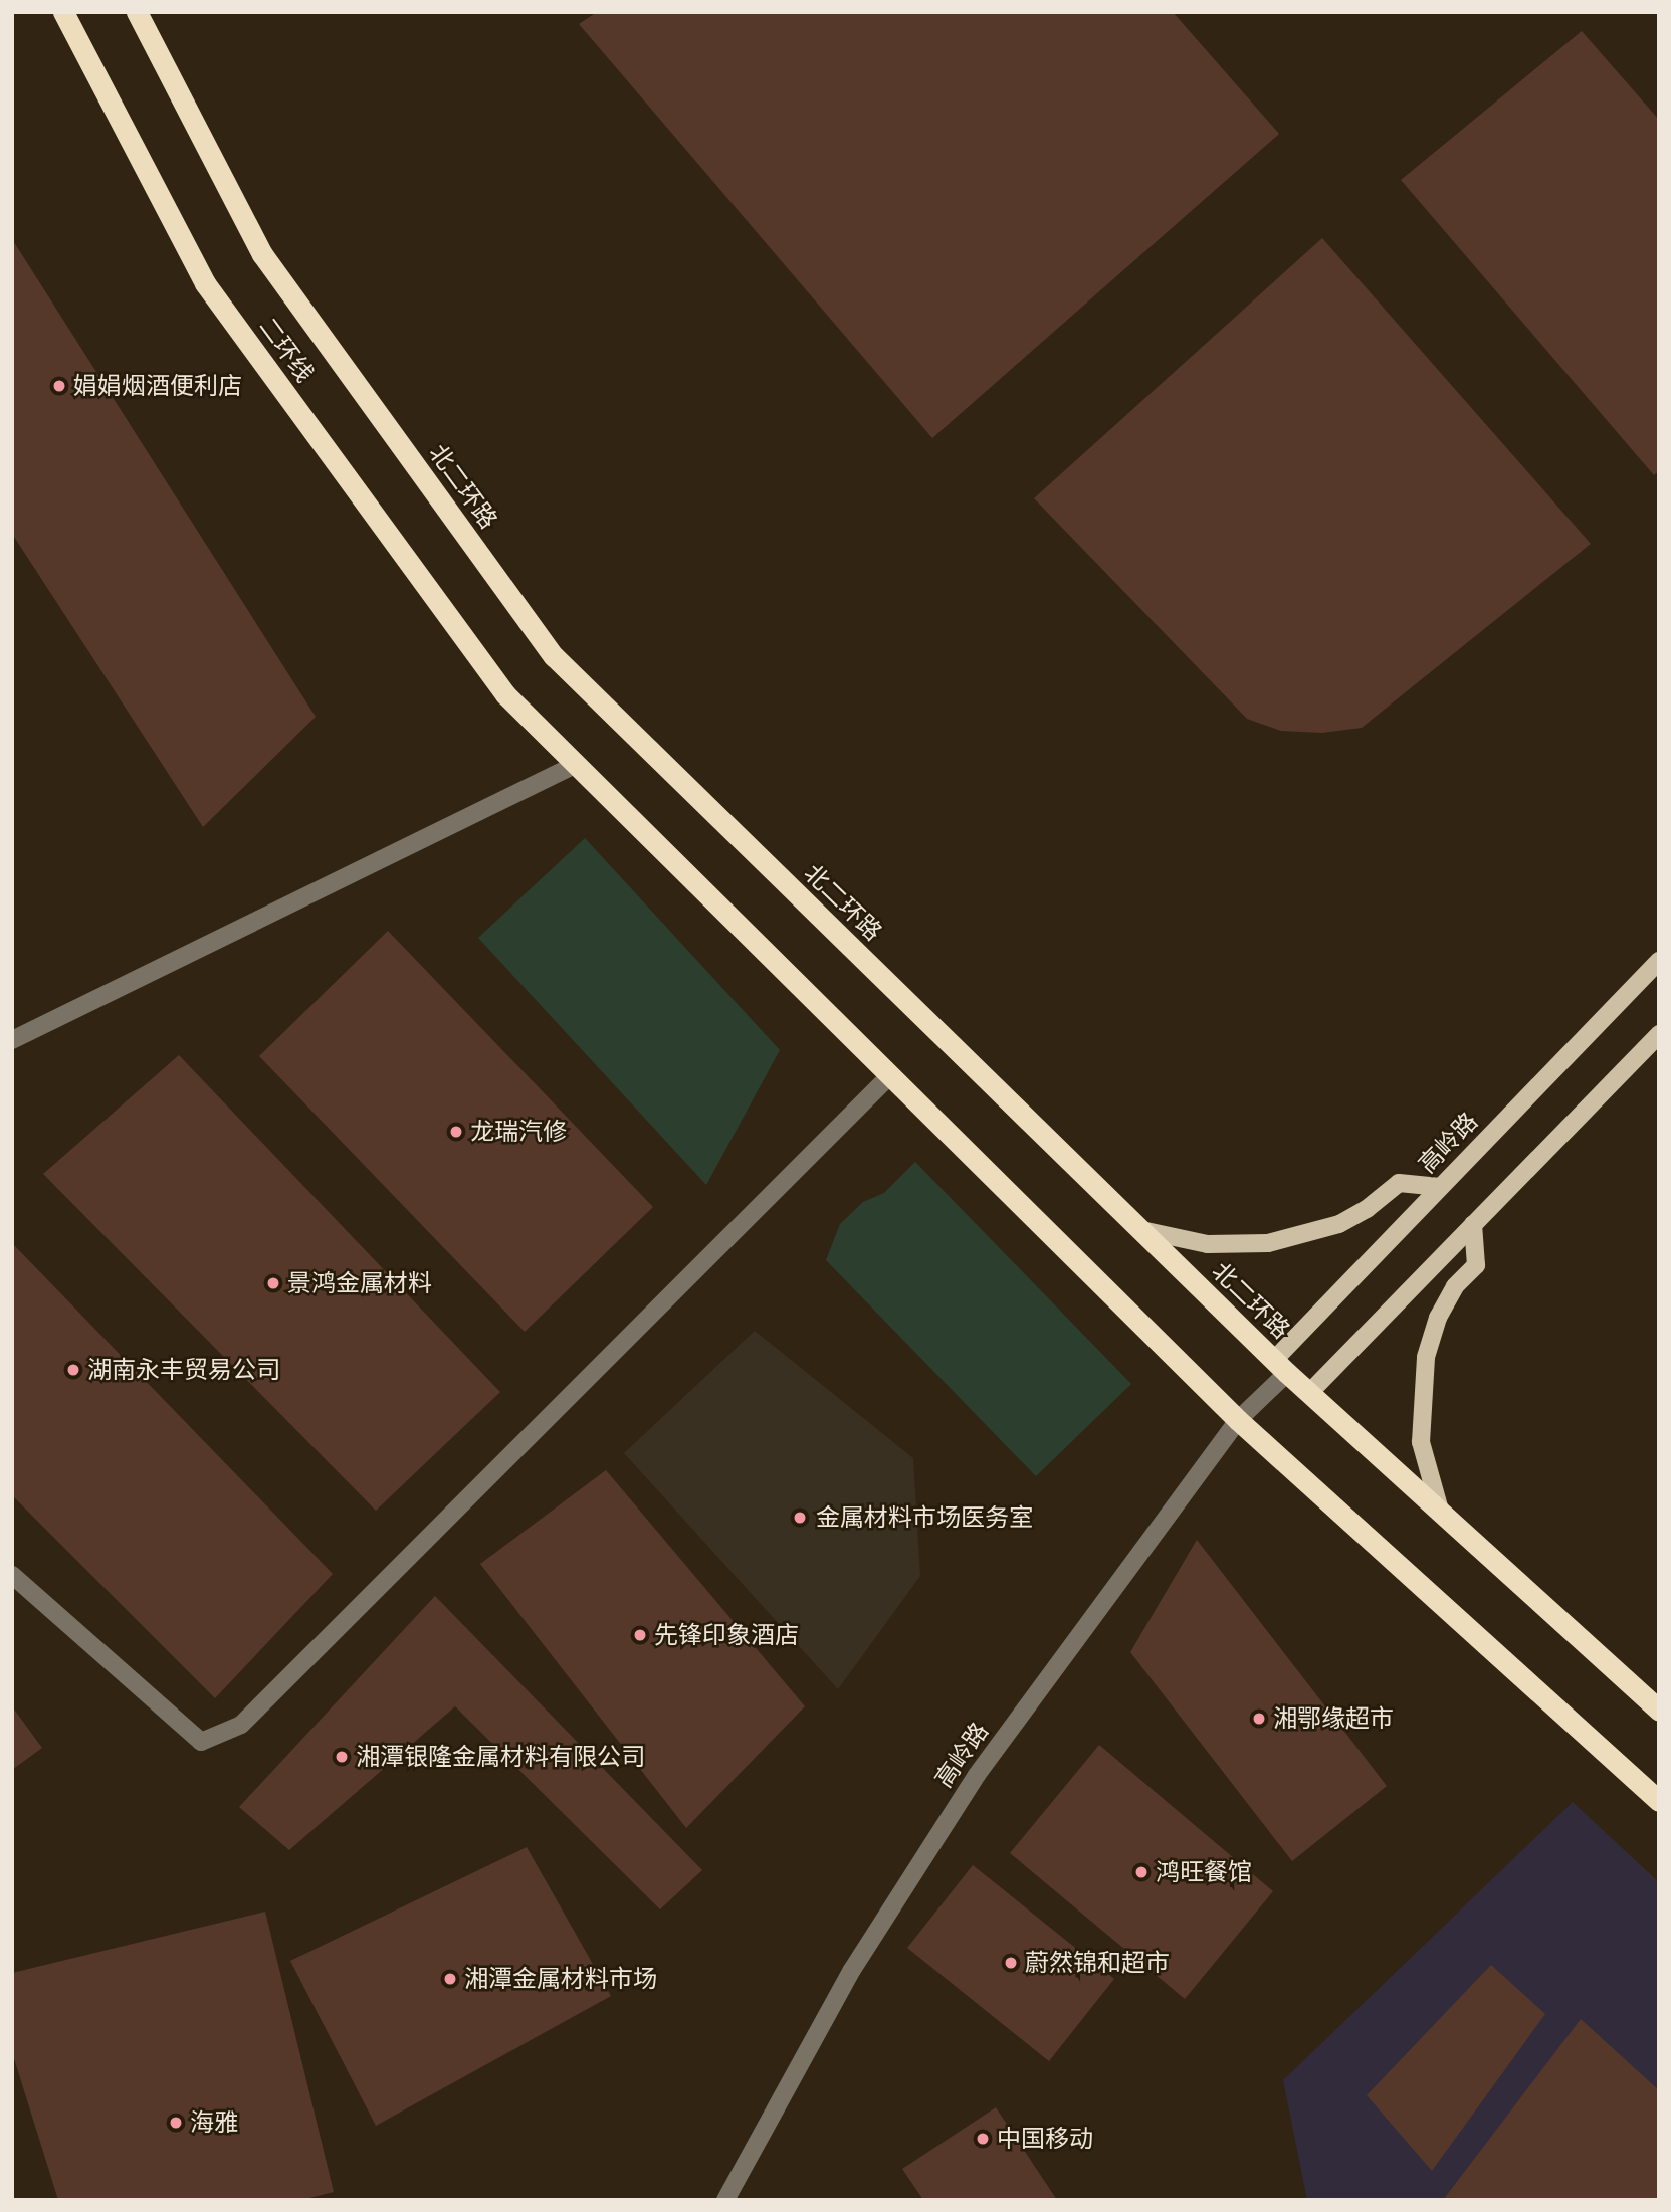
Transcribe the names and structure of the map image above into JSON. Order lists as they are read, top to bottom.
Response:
{
  "streets": {
    "highway": ["二环线", "北二环路"],
    "main road": ["高岭路"]
  },
  "crossings": [
    ["北二环路", "高岭路"]
  ],
  "places": [
    "娟娟烟酒便利店",
    "龙瑞汽修",
    "景鸿金属材料",
    "湖南永丰贸易公司",
    "金属材料市场医务室",
    "先锋印象酒店",
    "湘鄂缘超市",
    "湘潭银隆金属材料有限公司",
    "鸿旺餐馆",
    "蔚然锦和超市",
    "湘潭金属材料市场",
    "海雅",
    "中国移动"
  ]
}
